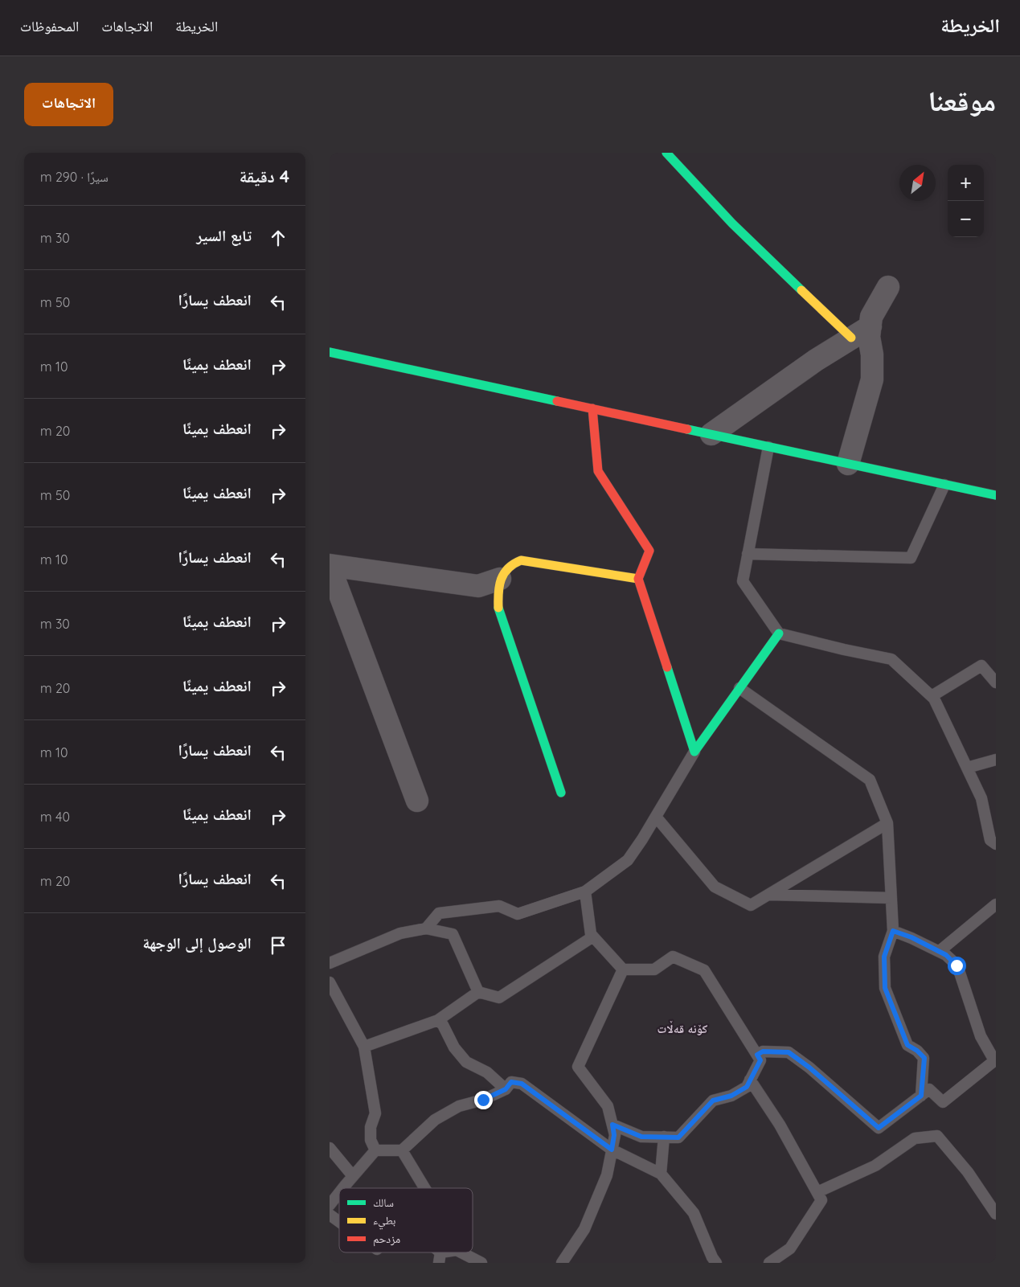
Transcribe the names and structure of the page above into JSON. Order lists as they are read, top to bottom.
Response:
{
  "districts": ["کۆنە قەڵات"],
  "legend": ["سالك", "بطيء", "مزدحم"],
  "north": "top right",
  "page": {
    "header": "الخريطة",
    "nav": ["الخريطة", "الاتجاهات", "المحفوظات"],
    "title": "موقعنا",
    "buttons": "الاتجاهات",
    "heading": ["4 دقيقة", "سيرًا · 290 m"],
    "map_buttons": ["+", "−"],
    "list": [
      ["تابع السير", "30 m"],
      ["انعطف يسارًا", "50 m"],
      ["انعطف يمينًا", "10 m"],
      ["انعطف يمينًا", "20 m"],
      ["انعطف يمينًا", "50 m"],
      ["انعطف يسارًا", "10 m"],
      ["انعطف يمينًا", "30 m"],
      ["انعطف يمينًا", "20 m"],
      ["انعطف يسارًا", "10 m"],
      ["انعطف يمينًا", "40 m"],
      ["انعطف يسارًا", "20 m"],
      "الوصول إلى الوجهة"
    ]
  }
}
